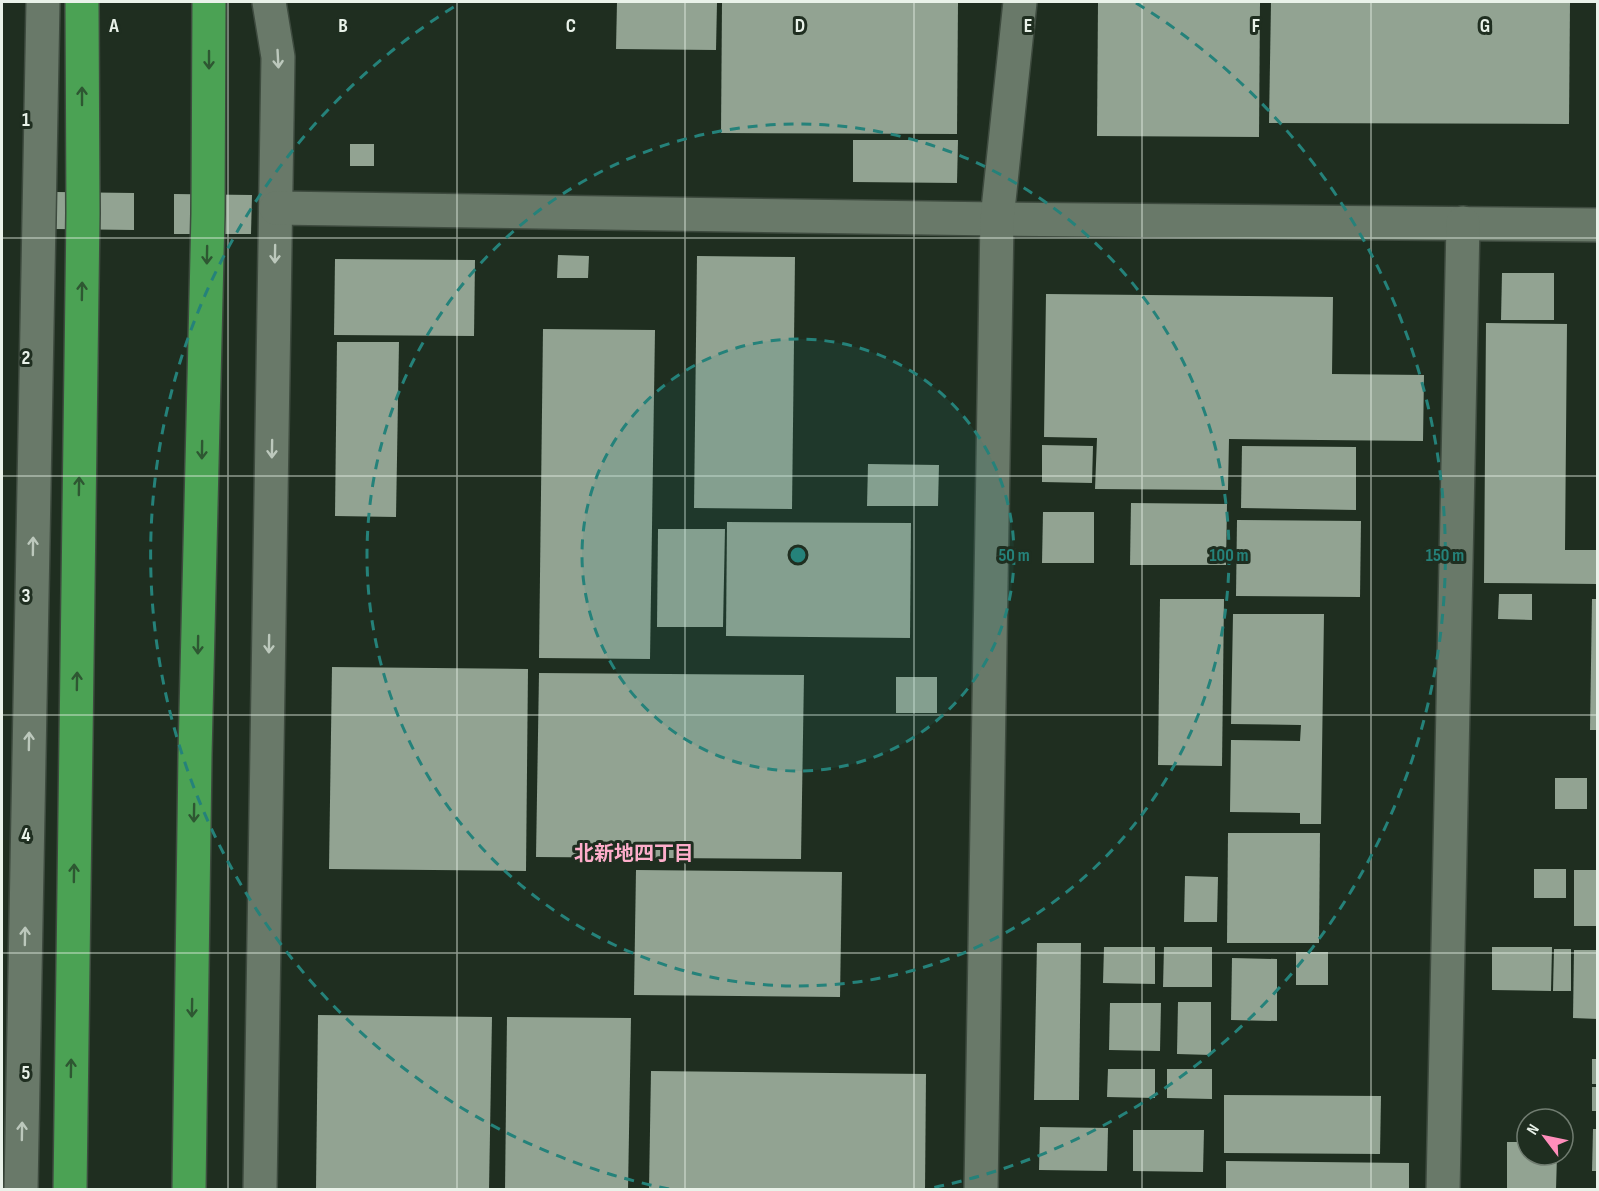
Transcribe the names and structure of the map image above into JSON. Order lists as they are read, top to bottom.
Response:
{
  "districts": ["北新地四丁目"],
  "north": "top left",
  "grid": {
    "columns": [
      "A",
      "B",
      "C",
      "D",
      "E",
      "F",
      "G"
    ],
    "rows": [
      "1",
      "2",
      "3",
      "4",
      "5"
    ]
  },
  "rings": ["50 m", "100 m", "150 m"]
}
